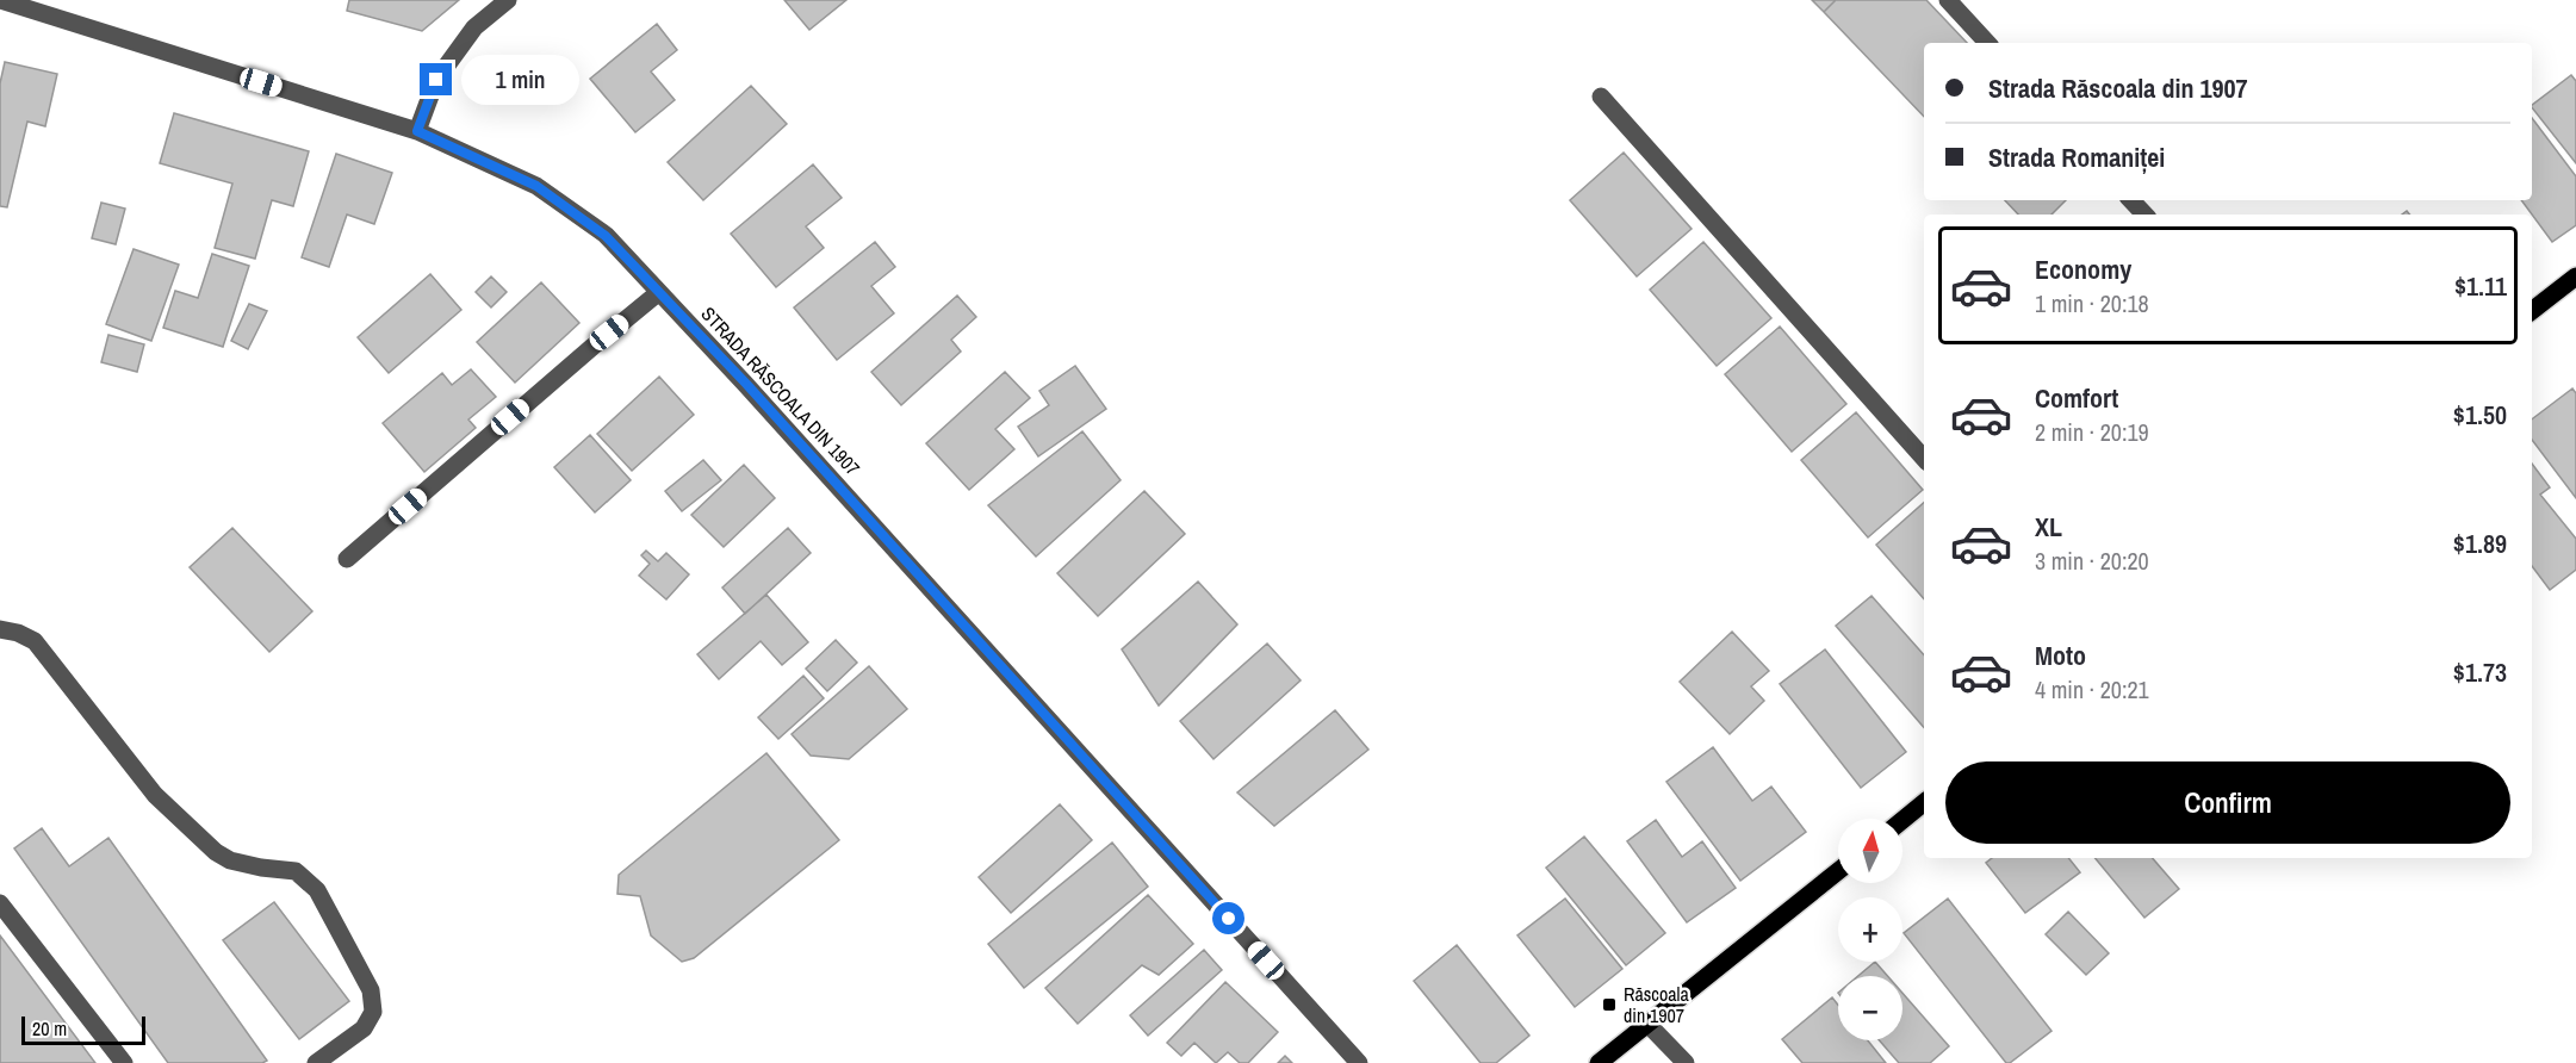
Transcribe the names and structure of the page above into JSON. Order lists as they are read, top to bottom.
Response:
{
  "streets": {
    "street": ["STRADA RĂSCOALA DIN 1907"]
  },
  "places": {
    "transit": ["Răscoala din 1907"]
  },
  "scale_bar": "20 m",
  "north": "top",
  "page": {
    "banner": ["Strada Răscoala din 1907", "Strada Romaniței"],
    "bubble": "1 min",
    "list": [
      {
        "name": "Economy",
        "note": "1 min · 20:18",
        "value": "$1.11"
      },
      {
        "name": "Comfort",
        "note": "2 min · 20:19",
        "value": "$1.50"
      },
      {
        "name": "XL",
        "note": "3 min · 20:20",
        "value": "$1.89"
      },
      {
        "name": "Moto",
        "note": "4 min · 20:21",
        "value": "$1.73"
      }
    ],
    "buttons": "Confirm",
    "map_buttons": ["+", "−"],
    "scale": "20 m"
  }
}
